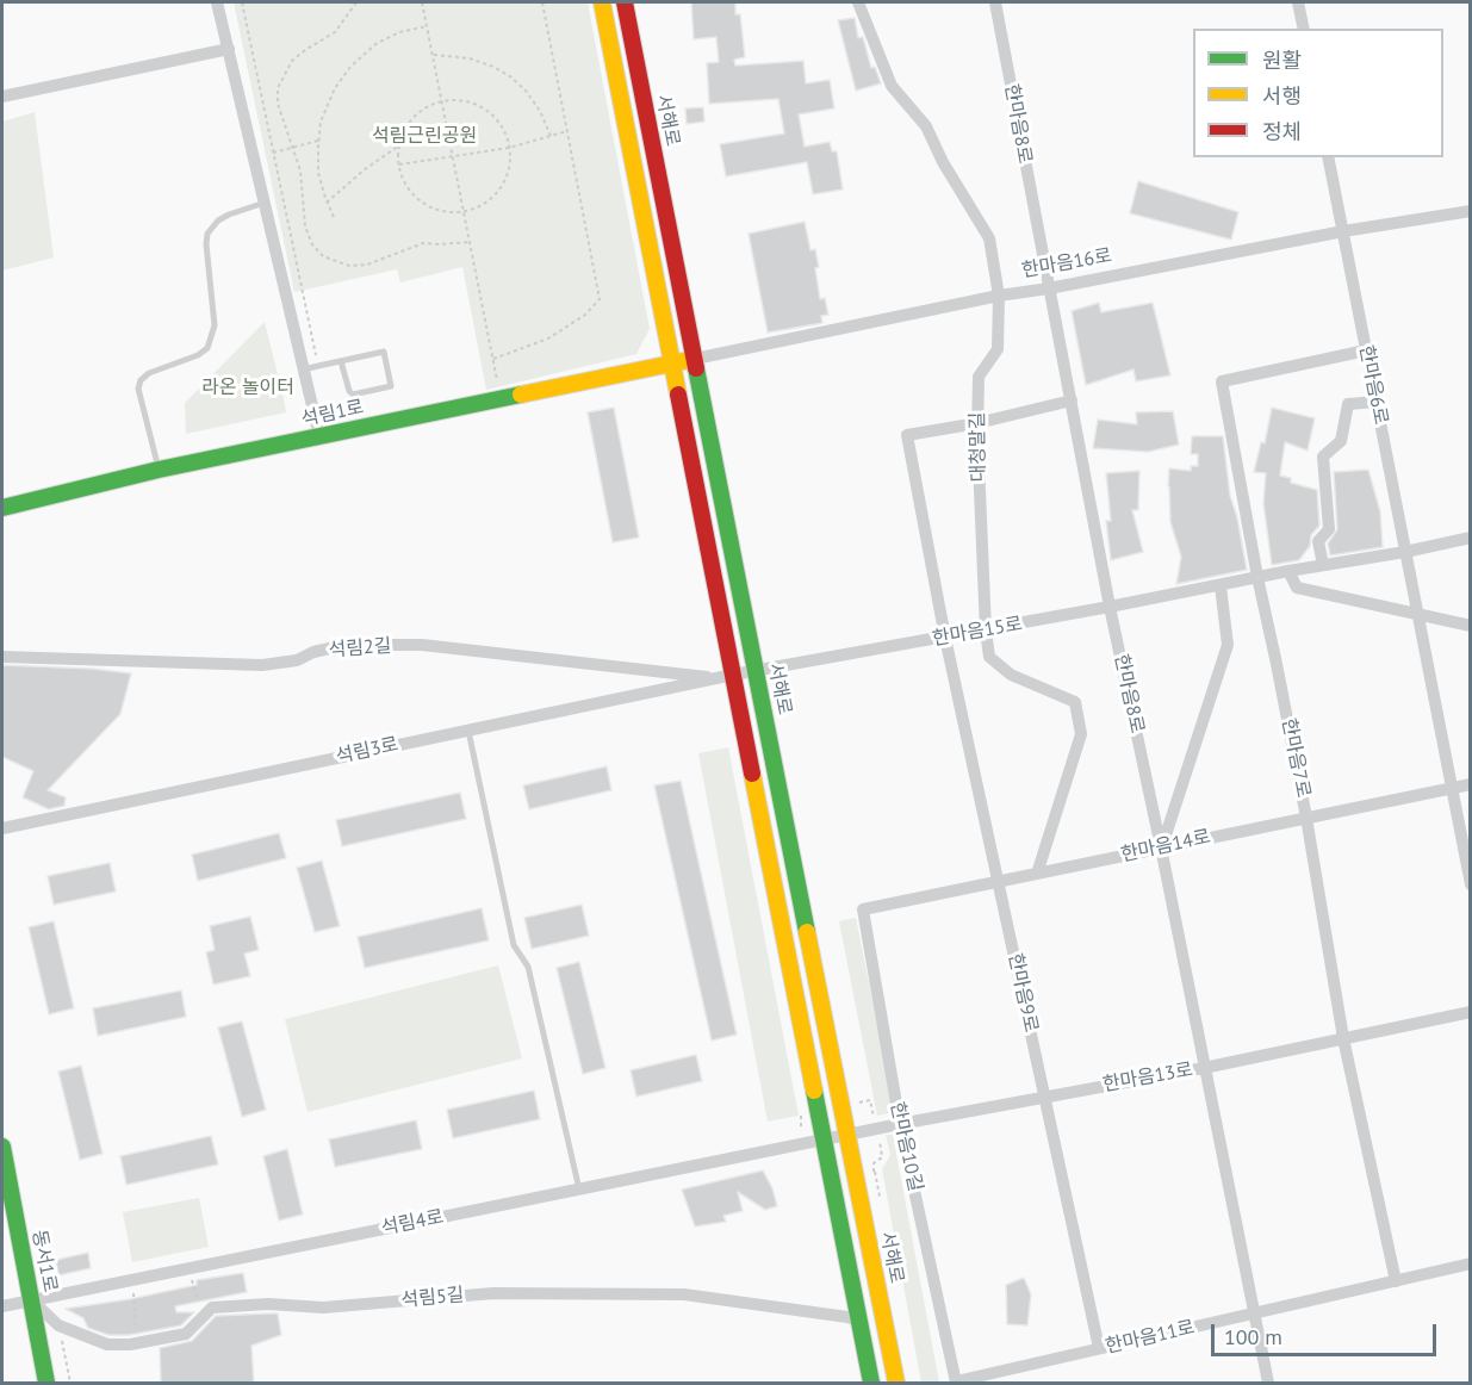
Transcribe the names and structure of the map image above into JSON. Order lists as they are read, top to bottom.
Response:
{
  "streets": {
    "main road": [
      "서해로",
      "한마음16로",
      "석림1로",
      "동서1로"
    ],
    "street": [
      "한마음8로",
      "한마음6로",
      "대청말길",
      "한마음15로",
      "석림2길",
      "석림3로",
      "한마음7로",
      "한마음14로",
      "한마음9로",
      "한마음13로",
      "한마음10길",
      "석림4로",
      "석림5길",
      "한마음11로"
    ]
  },
  "crossings": [
    ["서해로", "한마음16로"],
    ["서해로", "한마음15로"],
    ["서해로", "한마음13로"],
    ["한마음8로", "한마음16로"],
    ["한마음8로", "한마음15로"],
    ["한마음8로", "한마음14로"],
    ["한마음8로", "한마음13로"],
    ["한마음8로", "한마음11로"],
    ["한마음16로", "한마음6로"],
    ["한마음16로", "석림1로"],
    ["한마음16로", "대청말길"],
    ["한마음6로", "한마음15로"],
    ["한마음6로", "한마음7로"],
    ["한마음6로", "한마음14로"],
    ["대청말길", "한마음15로"],
    ["대청말길", "한마음14로"],
    ["대청말길", "한마음9로"],
    ["한마음15로", "석림2길"],
    ["한마음15로", "석림3로"],
    ["한마음15로", "한마음7로"],
    ["한마음15로", "한마음9로"],
    ["석림2길", "석림3로"],
    ["한마음7로", "한마음14로"],
    ["한마음7로", "한마음13로"],
    ["한마음7로", "한마음11로"],
    ["한마음14로", "한마음9로"],
    ["한마음14로", "한마음10길"],
    ["한마음9로", "한마음13로"],
    ["한마음9로", "한마음11로"],
    ["한마음13로", "한마음10길"],
    ["한마음13로", "석림4로"],
    ["한마음10길", "한마음11로"],
    ["석림4로", "동서1로"],
    ["석림4로", "석림5길"],
    ["동서1로", "석림5길"]
  ],
  "parks": ["석림근린공원", "라온 놀이터"],
  "legend": ["원활", "서행", "정체"],
  "scale_bar": "100 m"
}
